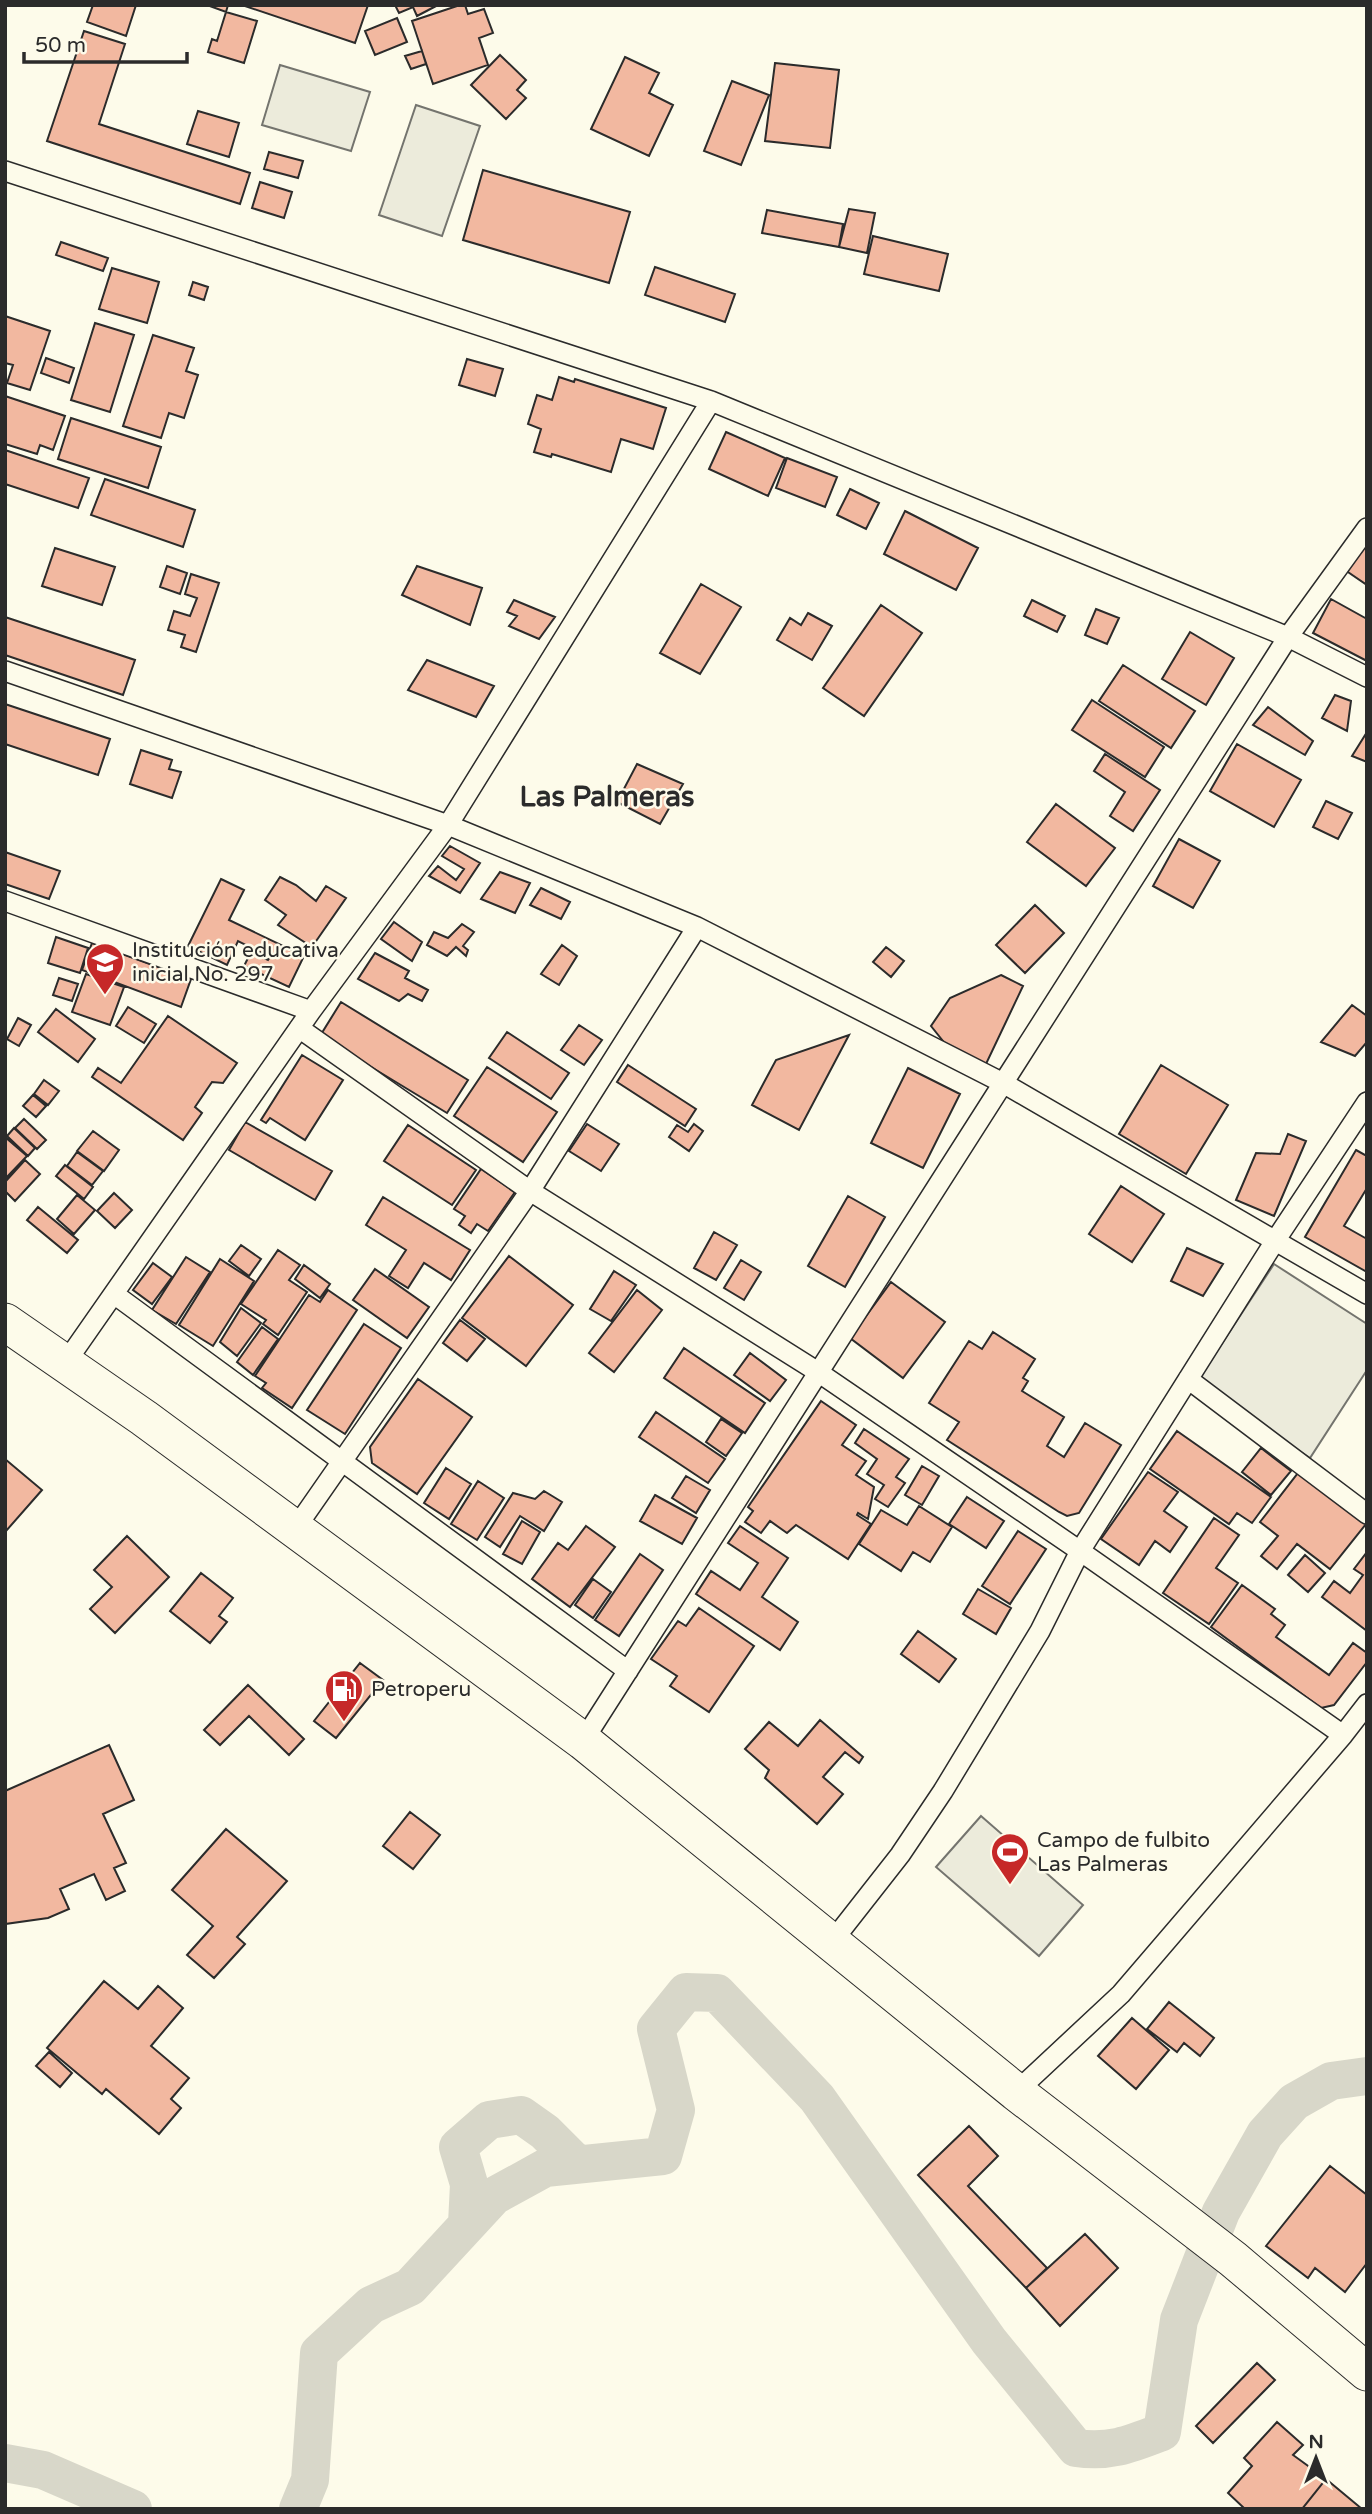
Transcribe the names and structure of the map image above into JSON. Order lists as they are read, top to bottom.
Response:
{
  "districts": ["Las Palmeras"],
  "places": {
    "school or university": ["Institución educativa inicial No. 297"],
    "fuel station": ["Petroperu"],
    "sports": ["Campo de fulbito Las Palmeras"]
  },
  "scale_bar": "50 m",
  "north": "top"
}
